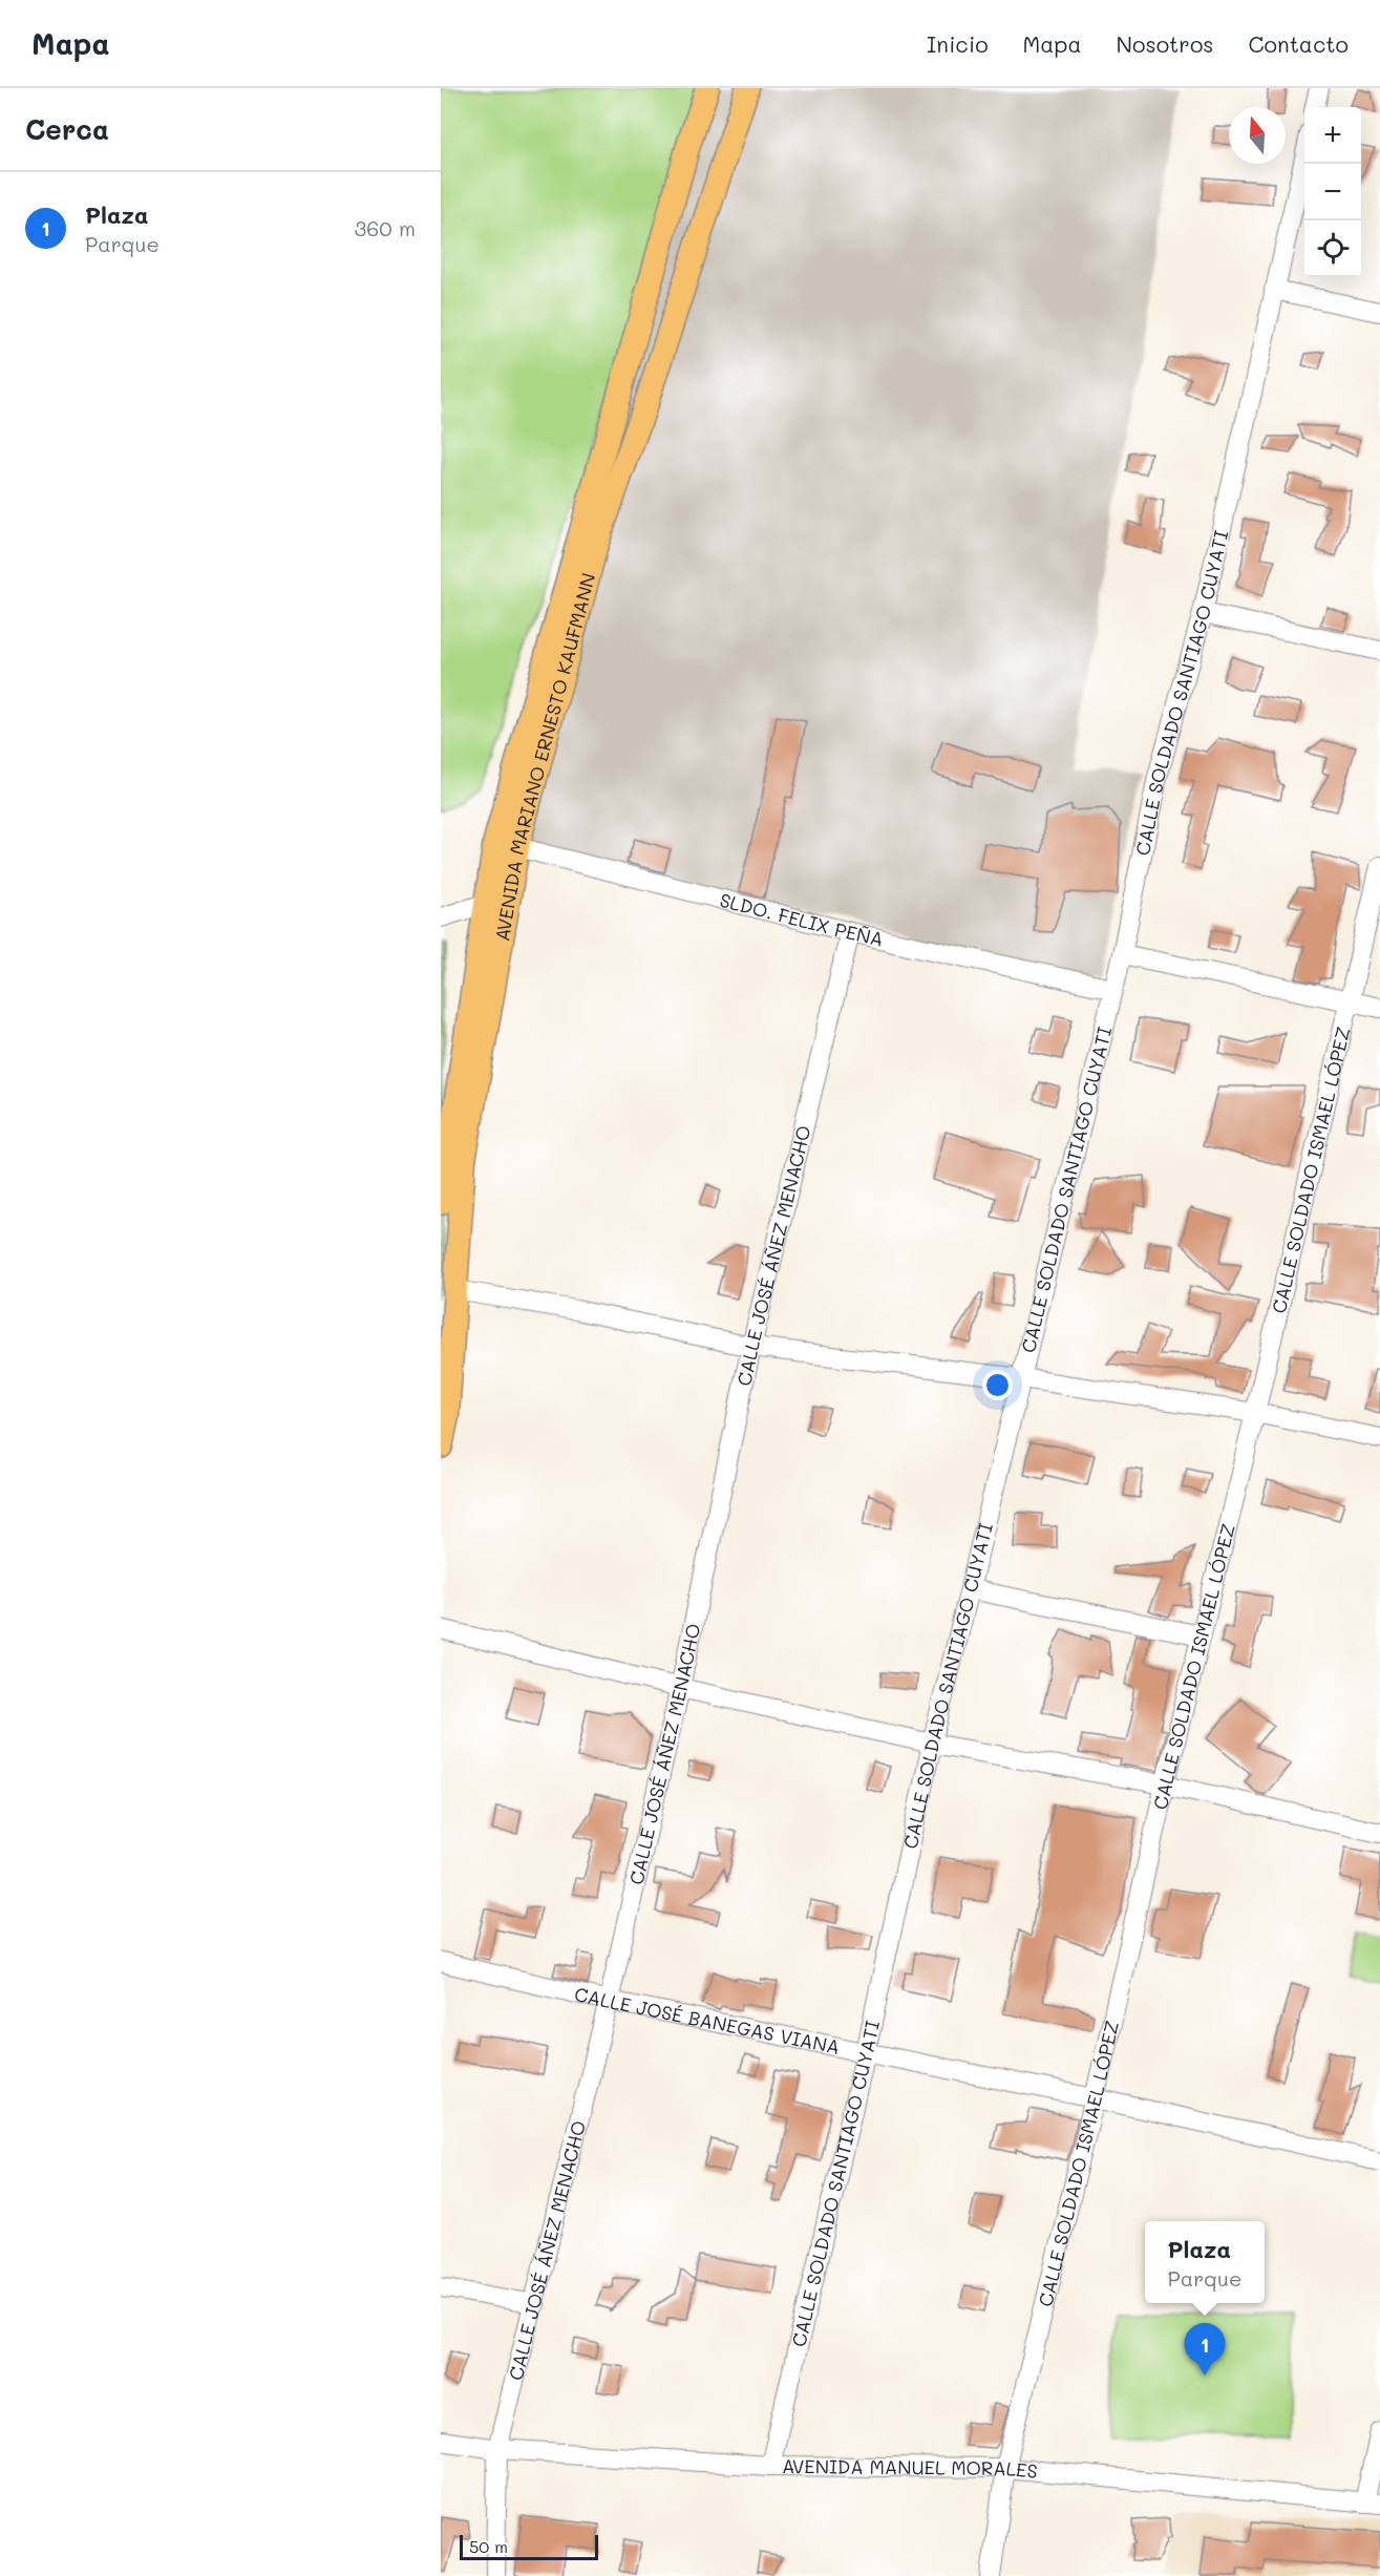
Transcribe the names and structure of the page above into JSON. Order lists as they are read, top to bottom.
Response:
{
  "streets": {
    "main road": ["AVENIDA MARIANO ERNESTO KAUFMANN"],
    "street": [
      "CALLE SOLDADO SANTIAGO CUYATI",
      "SLDO. FELIX PEÑA",
      "CALLE SOLDADO ISMAEL LÓPEZ",
      "CALLE JOSÉ ÁÑEZ MENACHO",
      "CALLE JOSÉ BANEGAS VIANA",
      "AVENIDA MANUEL MORALES"
    ]
  },
  "crossings": [
    ["CALLE SOLDADO SANTIAGO CUYATI", "SLDO. FELIX PEÑA"],
    ["CALLE SOLDADO SANTIAGO CUYATI", "CALLE JOSÉ BANEGAS VIANA"],
    ["CALLE SOLDADO SANTIAGO CUYATI", "AVENIDA MANUEL MORALES"],
    ["AVENIDA MARIANO ERNESTO KAUFMANN", "SLDO. FELIX PEÑA"],
    ["SLDO. FELIX PEÑA", "CALLE JOSÉ ÁÑEZ MENACHO"],
    ["CALLE SOLDADO ISMAEL LÓPEZ", "CALLE JOSÉ BANEGAS VIANA"],
    ["CALLE SOLDADO ISMAEL LÓPEZ", "AVENIDA MANUEL MORALES"],
    ["CALLE JOSÉ ÁÑEZ MENACHO", "CALLE JOSÉ BANEGAS VIANA"],
    ["CALLE JOSÉ ÁÑEZ MENACHO", "AVENIDA MANUEL MORALES"]
  ],
  "scale_bar": "50 m",
  "north": "top",
  "page": {
    "header": "Mapa",
    "nav": [
      "Inicio",
      "Mapa",
      "Nosotros",
      "Contacto"
    ],
    "heading": "Cerca",
    "map_buttons": ["+", "−"],
    "list": [
      {
        "mark": "1",
        "name": "Plaza",
        "note": "Parque",
        "value": "360 m"
      }
    ],
    "popup": ["Plaza", "Parque"],
    "pins": "1",
    "scale": "50 m"
  }
}
